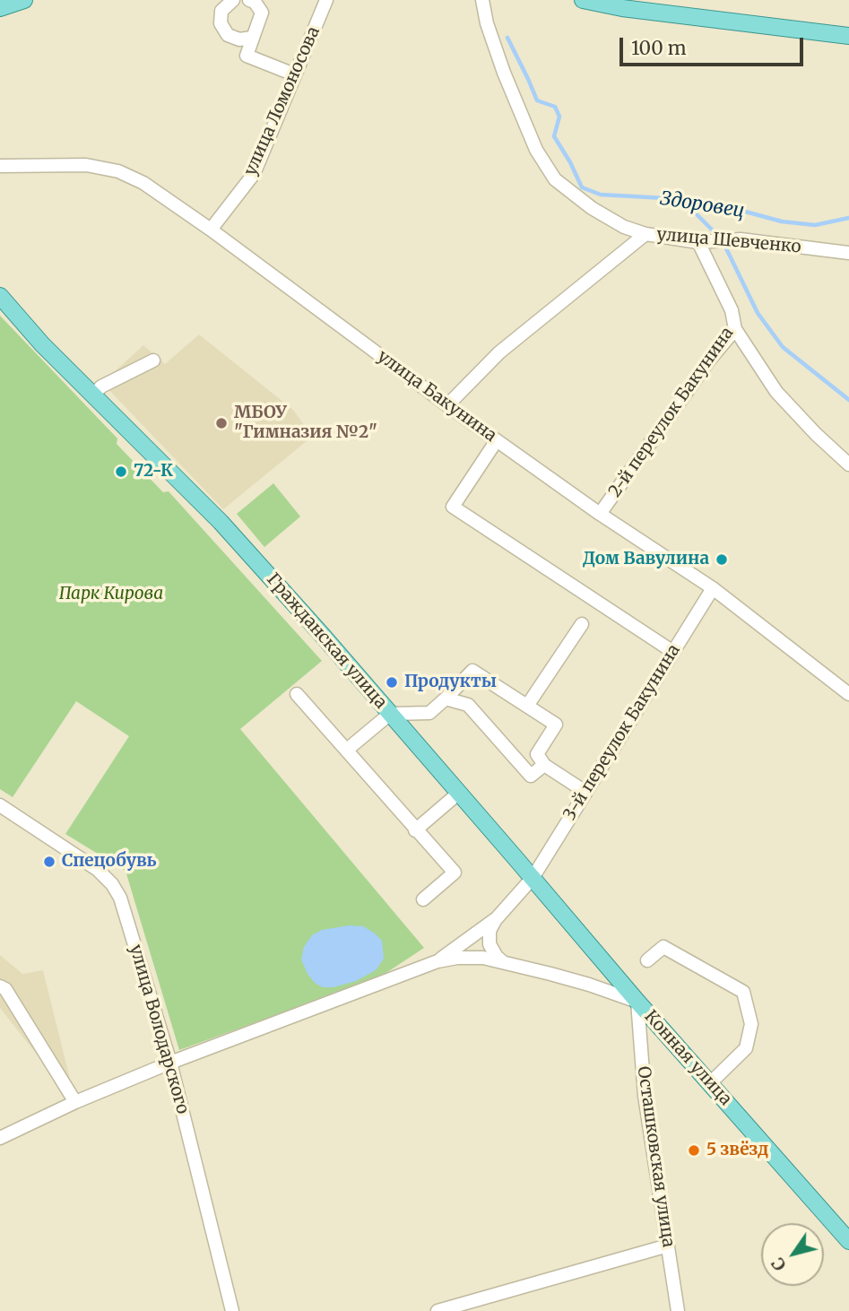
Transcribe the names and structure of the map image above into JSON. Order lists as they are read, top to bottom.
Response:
{
  "streets": {
    "main road": ["Гражданская улица", "Конная улица"],
    "street": [
      "улица Ломоносова",
      "улица Шевченко",
      "улица Бакунина",
      "2-й переулок Бакунина",
      "3-й переулок Бакунина",
      "улица Володарского",
      "Осташковская улица"
    ]
  },
  "crossings": [
    ["улица Ломоносова", "улица Бакунина"],
    ["улица Шевченко", "2-й переулок Бакунина"],
    ["улица Бакунина", "2-й переулок Бакунина"],
    ["улица Бакунина", "3-й переулок Бакунина"],
    ["Гражданская улица", "3-й переулок Бакунина"],
    ["Гражданская улица", "Конная улица"],
    ["Гражданская улица", "Осташковская улица"],
    ["3-й переулок Бакунина", "Конная улица"],
    ["улица Володарского", "Конная улица"],
    ["Конная улица", "Осташковская улица"]
  ],
  "water": ["Здоровец"],
  "parks": ["Парк Кирова"],
  "places": [
    "МБОУ \"Гимназия №2\"",
    "72-К",
    "Дом Вавулина",
    "Продукты",
    "Спецобувь",
    "5 звёзд"
  ],
  "scale_bar": "100 m",
  "north": "bottom left"
}
